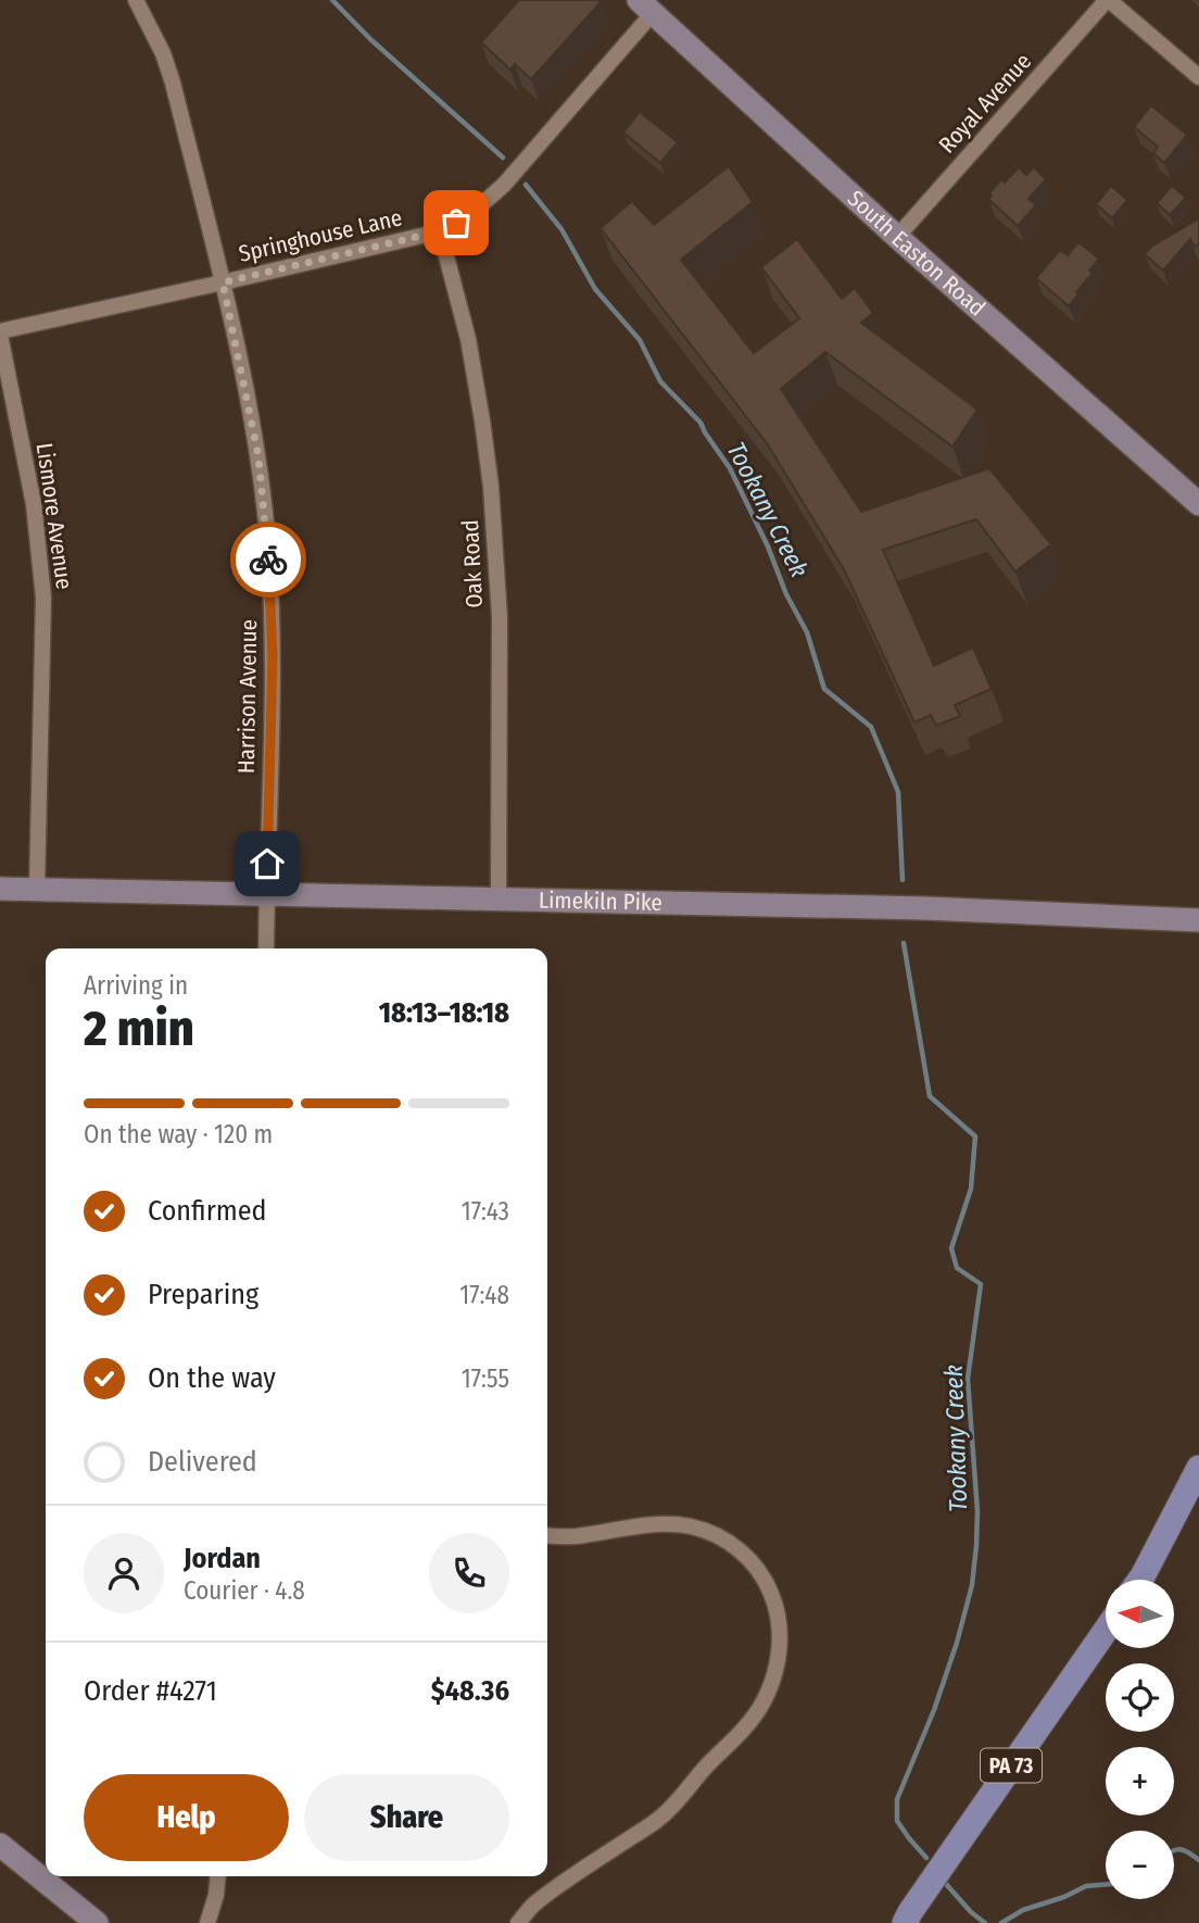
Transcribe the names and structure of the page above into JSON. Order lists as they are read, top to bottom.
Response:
{
  "streets": {
    "main road": ["South Easton Road", "Limekiln Pike", "PA 73"],
    "street": [
      "Royal Avenue",
      "Springhouse Lane",
      "Lismore Avenue",
      "Oak Road",
      "Harrison Avenue"
    ]
  },
  "crossings": [
    ["Royal Avenue", "South Easton Road"],
    ["Springhouse Lane", "South Easton Road"],
    ["Springhouse Lane", "Lismore Avenue"],
    ["Springhouse Lane", "Oak Road"],
    ["Springhouse Lane", "Harrison Avenue"],
    ["Lismore Avenue", "Limekiln Pike"],
    ["Oak Road", "Limekiln Pike"],
    ["Harrison Avenue", "Limekiln Pike"]
  ],
  "water": ["Tookany Creek"],
  "north": "left",
  "page": {
    "heading": ["2 min", "Arriving in", "18:13–18:18"],
    "panel": [
      "Jordan",
      "Courier · 4.8",
      "Order #4271",
      "$48.36"
    ],
    "bar": "On the way · 120 m",
    "list": [
      ["Confirmed", "17:43"],
      ["Preparing", "17:48"],
      ["On the way", "17:55"],
      "Delivered"
    ],
    "map_buttons": ["+", "−"],
    "buttons": ["Help", "Share"]
  }
}
